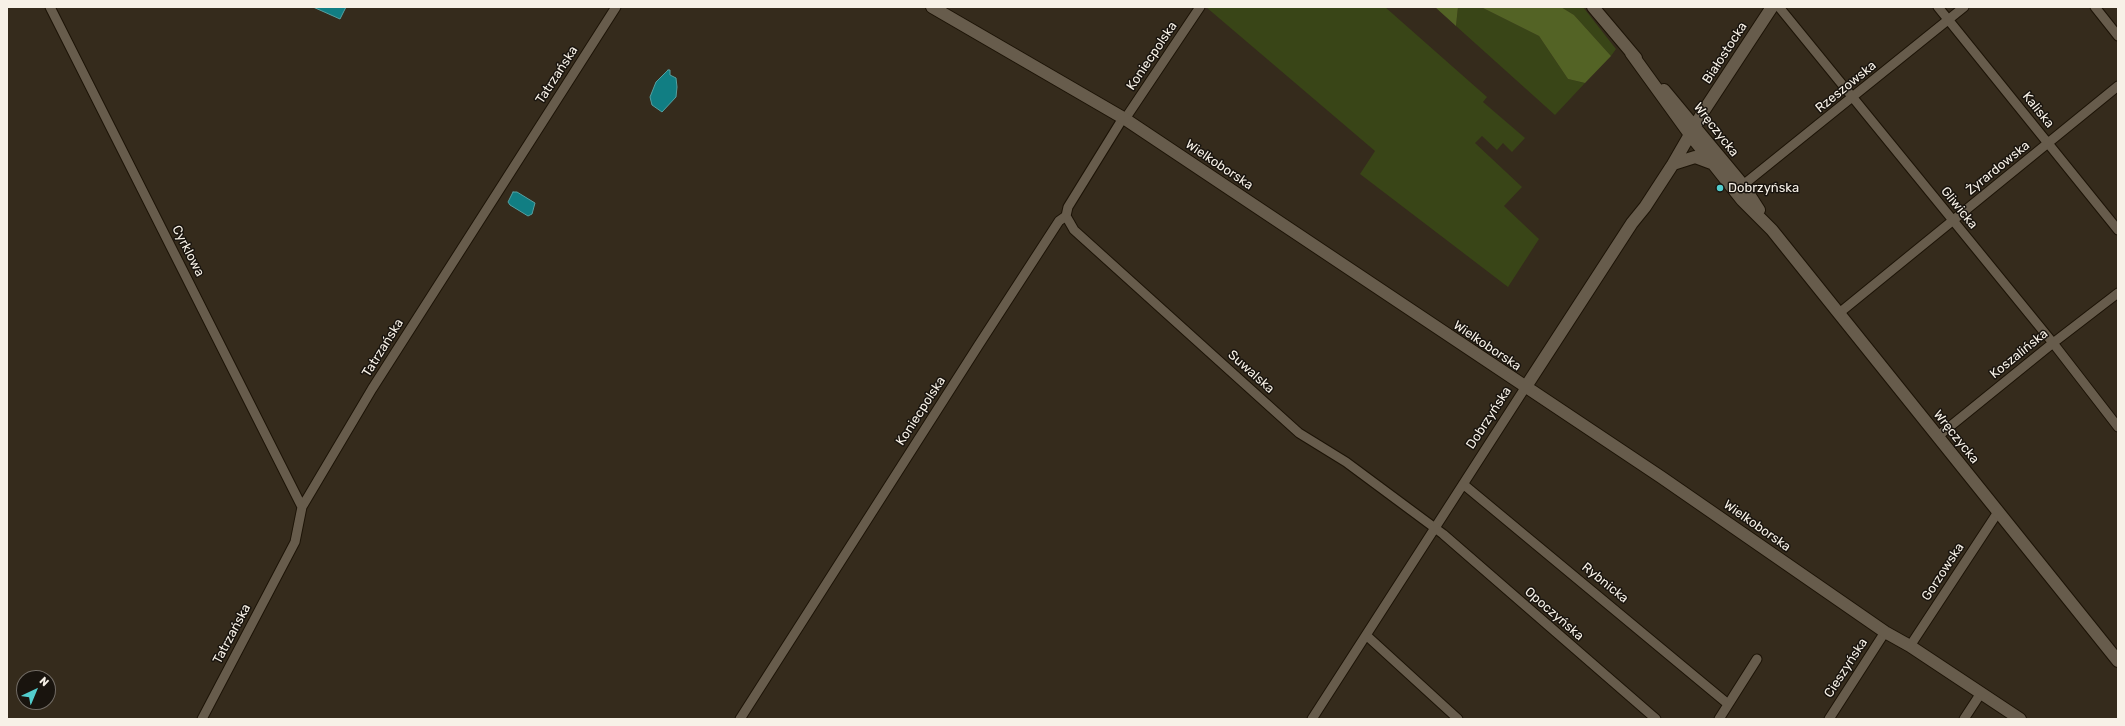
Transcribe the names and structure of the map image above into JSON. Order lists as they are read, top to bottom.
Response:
{
  "streets": {
    "street": [
      "Białostocka",
      "Koniecpolska",
      "Tatrzańska",
      "Rzeszowska",
      "Kaliska",
      "Wręczycka",
      "Wielkoborska",
      "Żyrardowska",
      "Gliwicka",
      "Cyrklowa",
      "Koszalińska",
      "Suwalska",
      "Dobrzyńska",
      "Gorzowska",
      "Rybnicka",
      "Opoczyńska",
      "Cieszyńska"
    ]
  },
  "crossings": [
    ["Białostocka", "Wręczycka"],
    ["Białostocka", "Dobrzyńska"],
    ["Koniecpolska", "Wielkoborska"],
    ["Koniecpolska", "Suwalska"],
    ["Tatrzańska", "Cyrklowa"],
    ["Rzeszowska", "Kaliska"],
    ["Rzeszowska", "Wręczycka"],
    ["Rzeszowska", "Gliwicka"],
    ["Kaliska", "Żyrardowska"],
    ["Wręczycka", "Żyrardowska"],
    ["Wręczycka", "Koszalińska"],
    ["Wręczycka", "Dobrzyńska"],
    ["Wręczycka", "Gorzowska"],
    ["Wielkoborska", "Dobrzyńska"],
    ["Wielkoborska", "Gorzowska"],
    ["Wielkoborska", "Cieszyńska"],
    ["Żyrardowska", "Gliwicka"],
    ["Gliwicka", "Koszalińska"],
    ["Suwalska", "Dobrzyńska"],
    ["Suwalska", "Opoczyńska"],
    ["Dobrzyńska", "Rybnicka"],
    ["Dobrzyńska", "Opoczyńska"]
  ],
  "places": ["Dobrzyńska"],
  "north": "top right"
}
